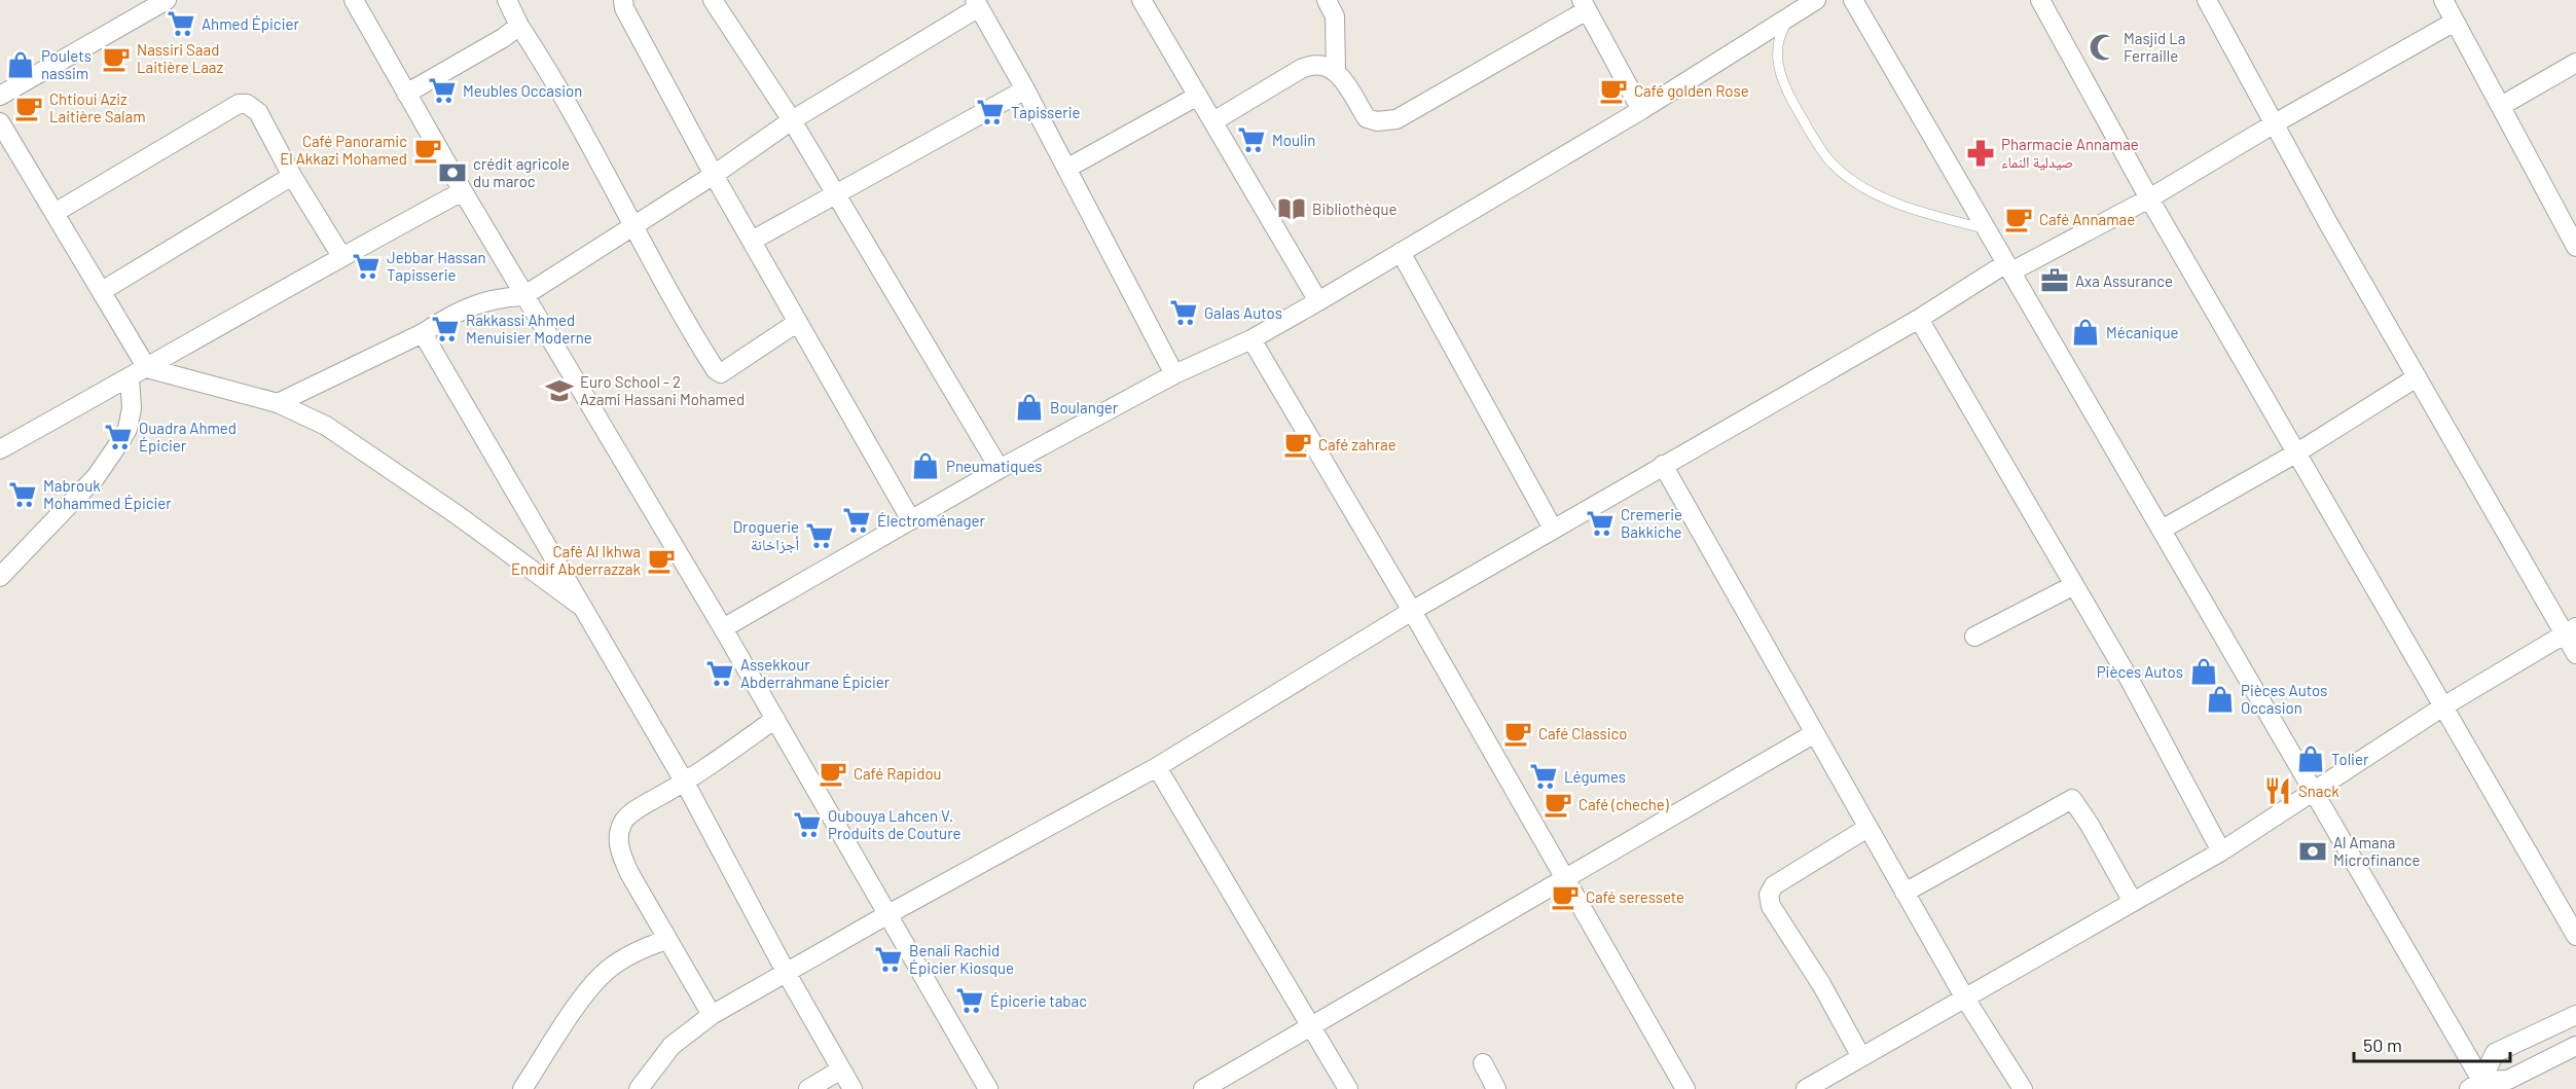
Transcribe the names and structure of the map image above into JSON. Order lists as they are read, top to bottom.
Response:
{
  "places": {
    "supermarket": [
      "Ahmed Épicier",
      "Meubles Occasion",
      "Tapisserie",
      "Moulin",
      "Jebbar Hassan Tapisserie",
      "Galas Autos",
      "Rakkassi Ahmed Menuisier Moderne",
      "Ouadra Ahmed Épicier",
      "Mabrouk Mohammed Épicier",
      "Électroménager",
      "Cremerie Bakkiche",
      "Droguerie أجزاخانة",
      "Assekkour Abderrahmane Épicier",
      "Légumes",
      "Oubouya Lahcen V. Produits de Couture",
      "Benali Rachid Épicier Kiosque",
      "Épicerie tabac"
    ],
    "mosque": ["Masjid La Ferraille"],
    "cafe": [
      "Nassiri Saad Laitière Laaz",
      "Café golden Rose",
      "Chtioui Aziz Laitière Salam",
      "Café Panoramic El Akkazi Mohamed",
      "Café Annamae",
      "Café zahrae",
      "Café Al Ikhwa Enndif Abderrazzak",
      "Café Classico",
      "Café Rapidou",
      "Café (cheche)",
      "Café seressete"
    ],
    "shop": [
      "Poulets nassim",
      "Mécanique",
      "Boulanger",
      "Pneumatiques",
      "Pièces Autos",
      "Pièces Autos Occasion",
      "Tolier"
    ],
    "pharmacy": ["Pharmacie Annamae صيدلية النماء"],
    "bank": ["crédit agricole du maroc", "Al Amana Microfinance"],
    "library": ["Bibliothèque"],
    "office": ["Axa Assurance"],
    "school or university": ["Euro School - 2 Azami Hassani Mohamed"],
    "restaurant": ["Snack"]
  },
  "scale_bar": "50 m"
}
